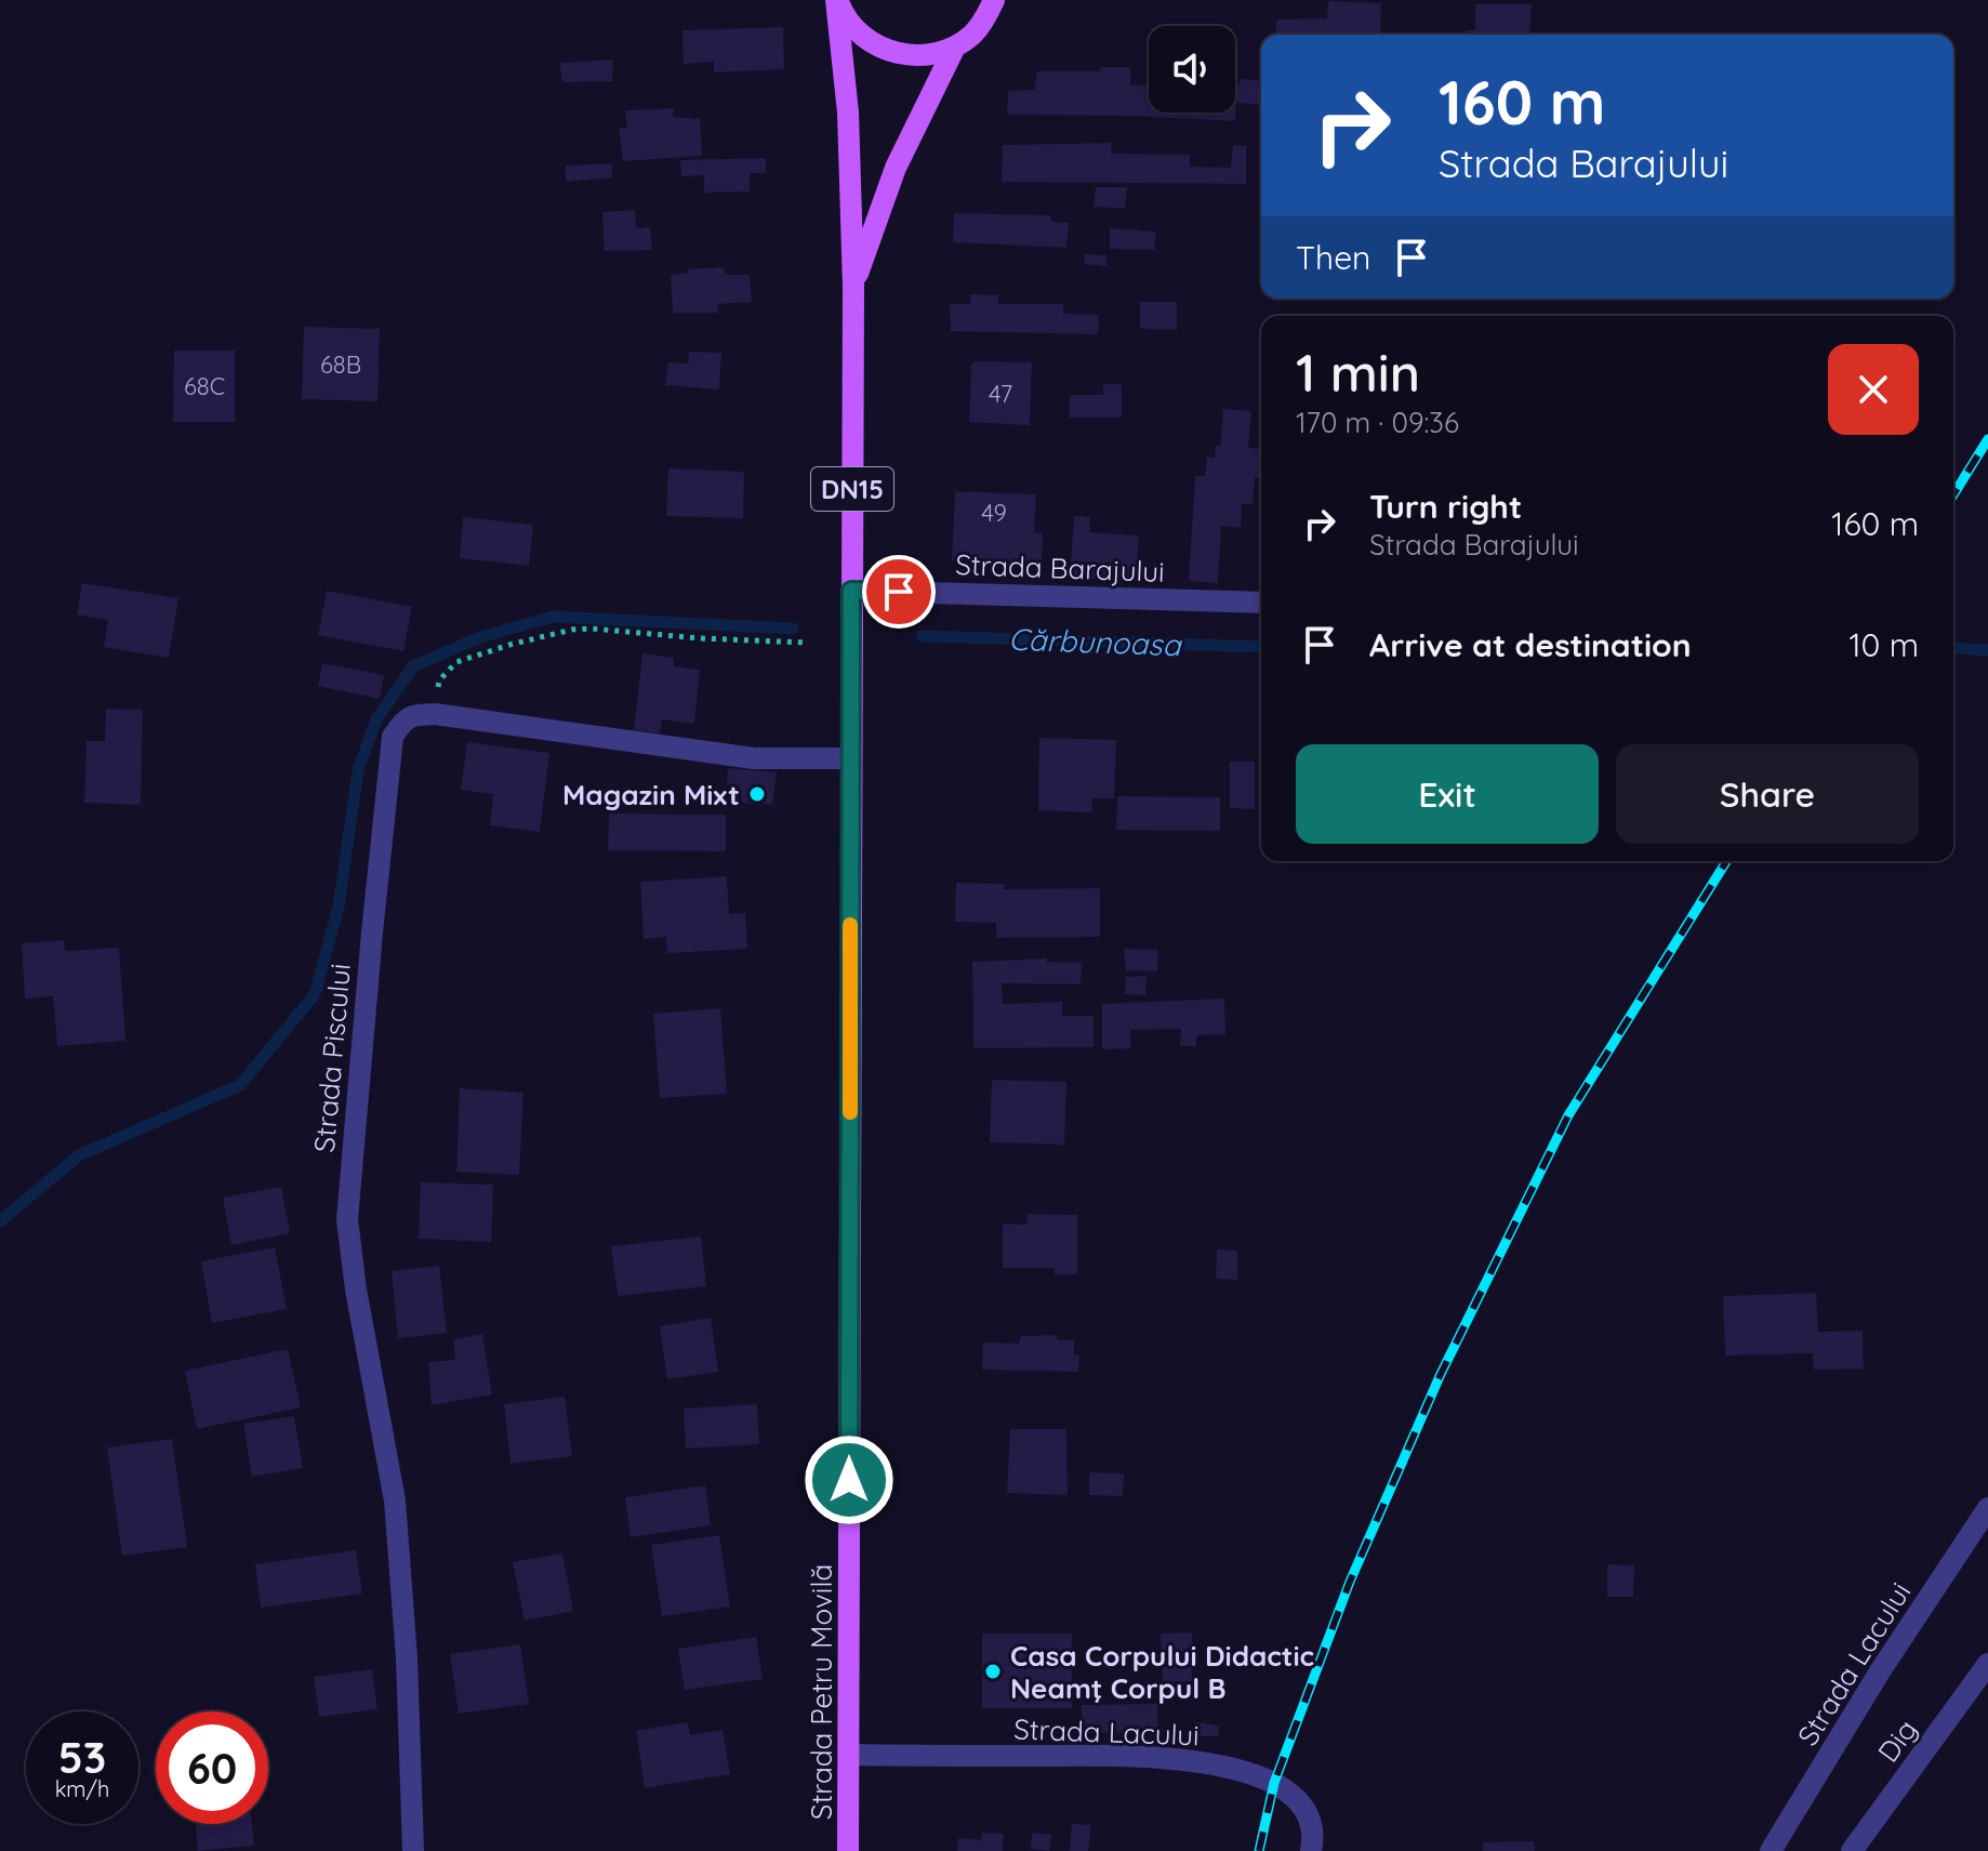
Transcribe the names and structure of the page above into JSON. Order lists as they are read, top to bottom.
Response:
{
  "streets": {
    "main road": ["DN15", "Strada Petru Movilă"],
    "street": [
      "Strada Barajului",
      "Strada Piscului",
      "Strada Lacului",
      "Dig"
    ]
  },
  "crossings": [
    ["DN15", "Strada Petru Movilă"],
    ["Strada Barajului", "Strada Petru Movilă"],
    ["Strada Piscului", "Strada Petru Movilă"],
    ["Strada Lacului", "Strada Petru Movilă"]
  ],
  "water": ["Cărbunoasa"],
  "places": ["Magazin Mixt", "Casa Corpului Didactic Neamţ Corpul B"],
  "house_numbers": [
    "68B",
    "68C",
    "47",
    "49"
  ],
  "page": {
    "turn": ["160 m", "Strada Barajului"],
    "then": "Then",
    "heading": ["1 min", "170 m · 09:36"],
    "list": [
      {
        "name": "Turn right",
        "note": "Strada Barajului",
        "value": "160 m"
      },
      {
        "name": "Arrive at destination",
        "value": "10 m"
      }
    ],
    "buttons": ["Exit", "Share"],
    "speed": "53 km/h",
    "limit": "60"
  }
}
